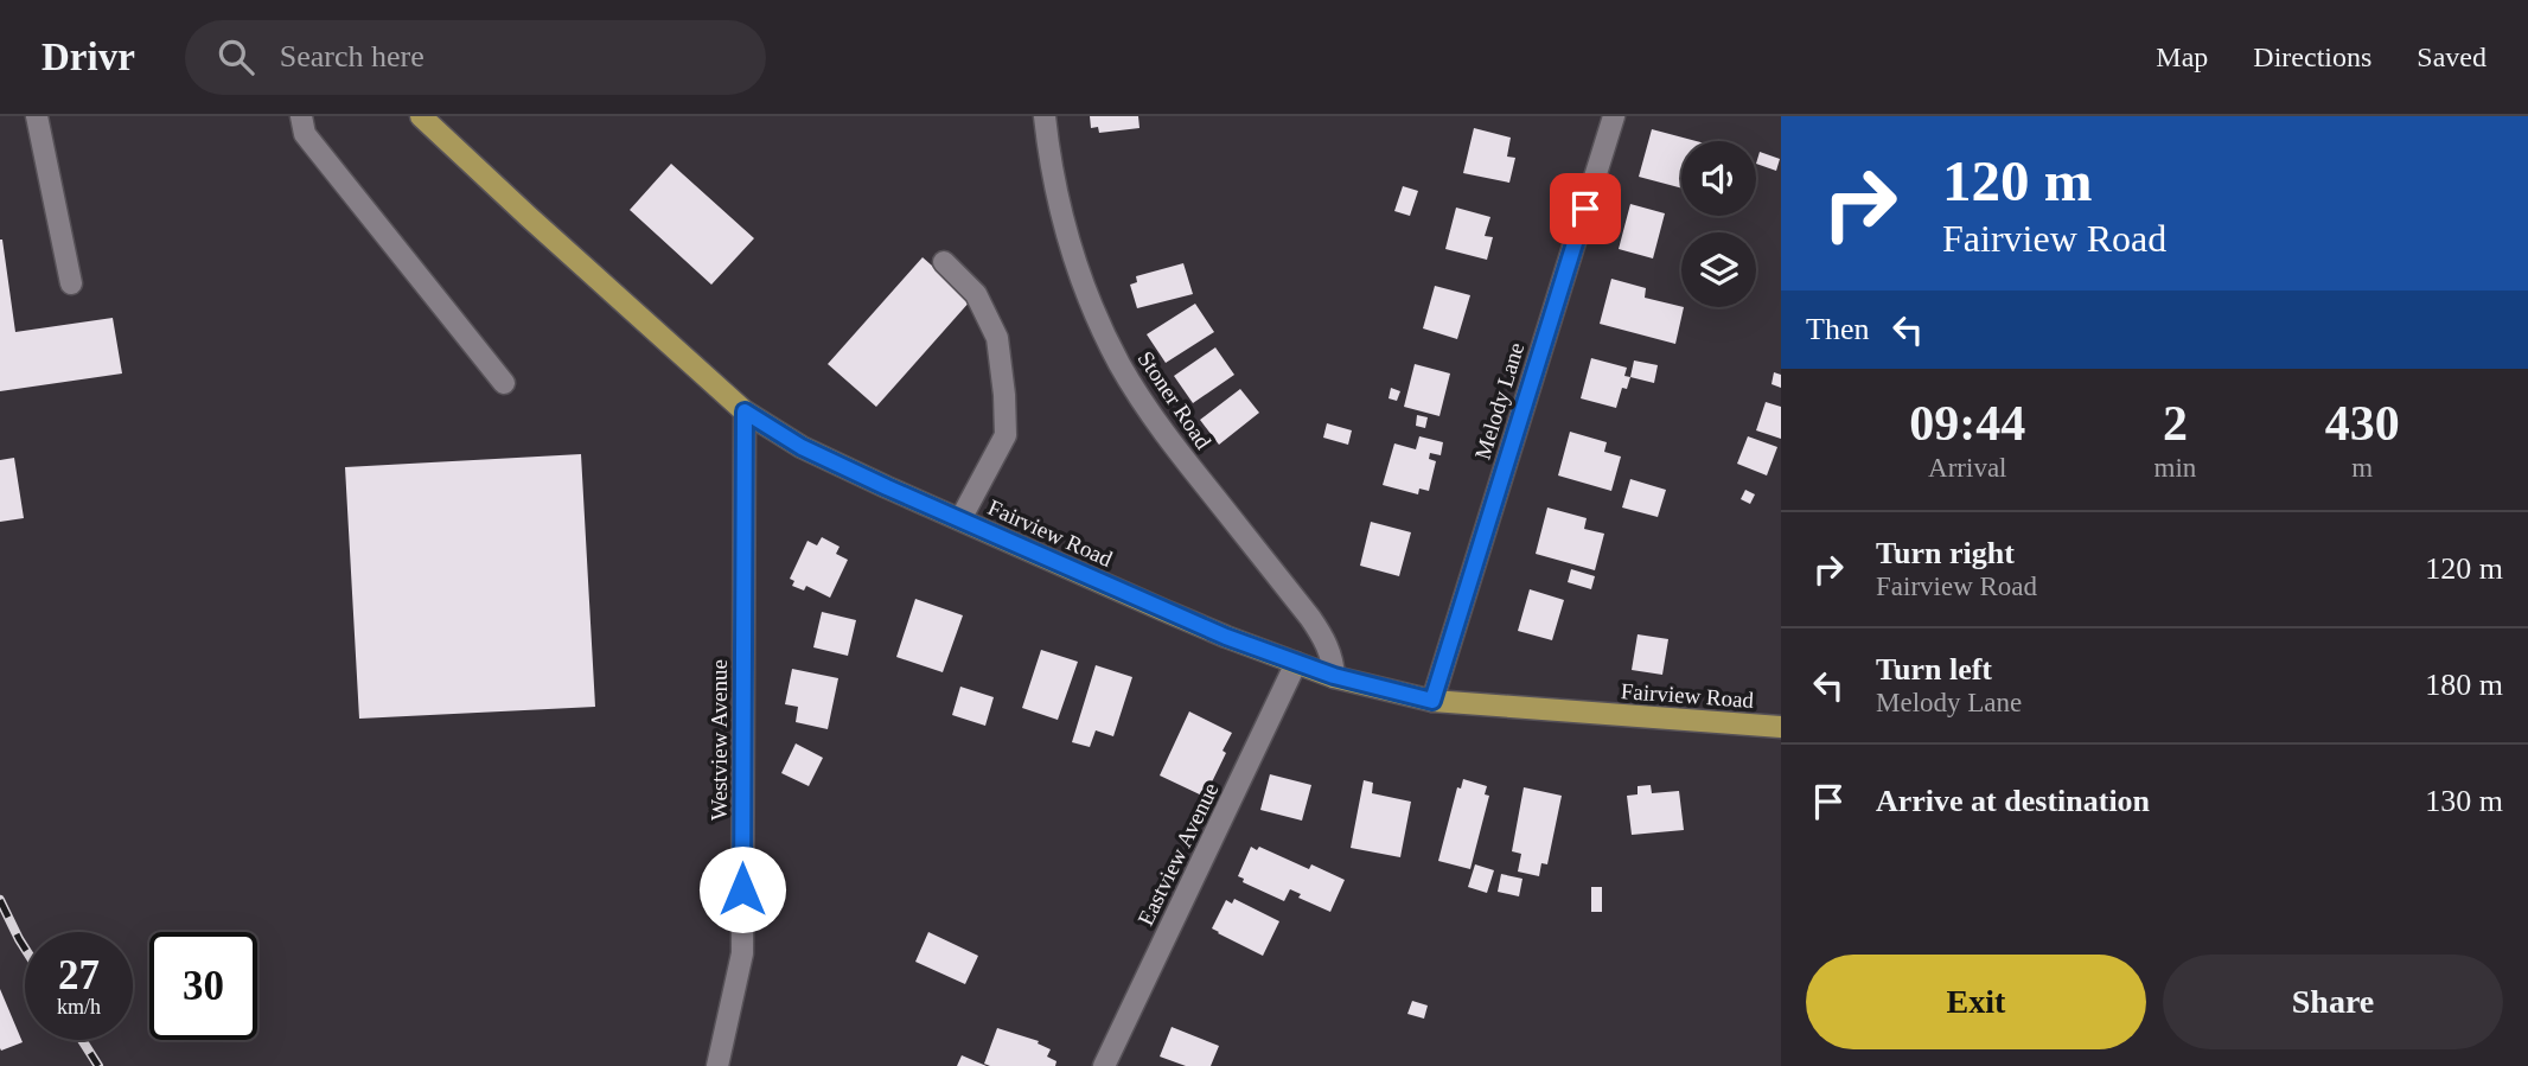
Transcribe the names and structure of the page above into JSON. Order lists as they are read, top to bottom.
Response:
{
  "streets": {
    "main road": ["Fairview Road"],
    "street": [
      "Stoner Road",
      "Melody Lane",
      "Westview Avenue",
      "Eastview Avenue"
    ]
  },
  "crossings": [
    ["Stoner Road", "Fairview Road"],
    ["Melody Lane", "Fairview Road"],
    ["Fairview Road", "Westview Avenue"],
    ["Fairview Road", "Eastview Avenue"]
  ],
  "page": {
    "header": "Drivr",
    "search": "Search here",
    "nav": ["Map", "Directions", "Saved"],
    "turn": ["120 m", "Fairview Road"],
    "then": "Then",
    "eta": [
      "09:44",
      "Arrival",
      "2",
      "min",
      "430",
      "m"
    ],
    "list": [
      {
        "name": "Turn right",
        "note": "Fairview Road",
        "value": "120 m"
      },
      {
        "name": "Turn left",
        "note": "Melody Lane",
        "value": "180 m"
      },
      {
        "name": "Arrive at destination",
        "value": "130 m"
      }
    ],
    "speed": "27 km/h",
    "limit": "30",
    "buttons": ["Exit", "Share"]
  }
}
